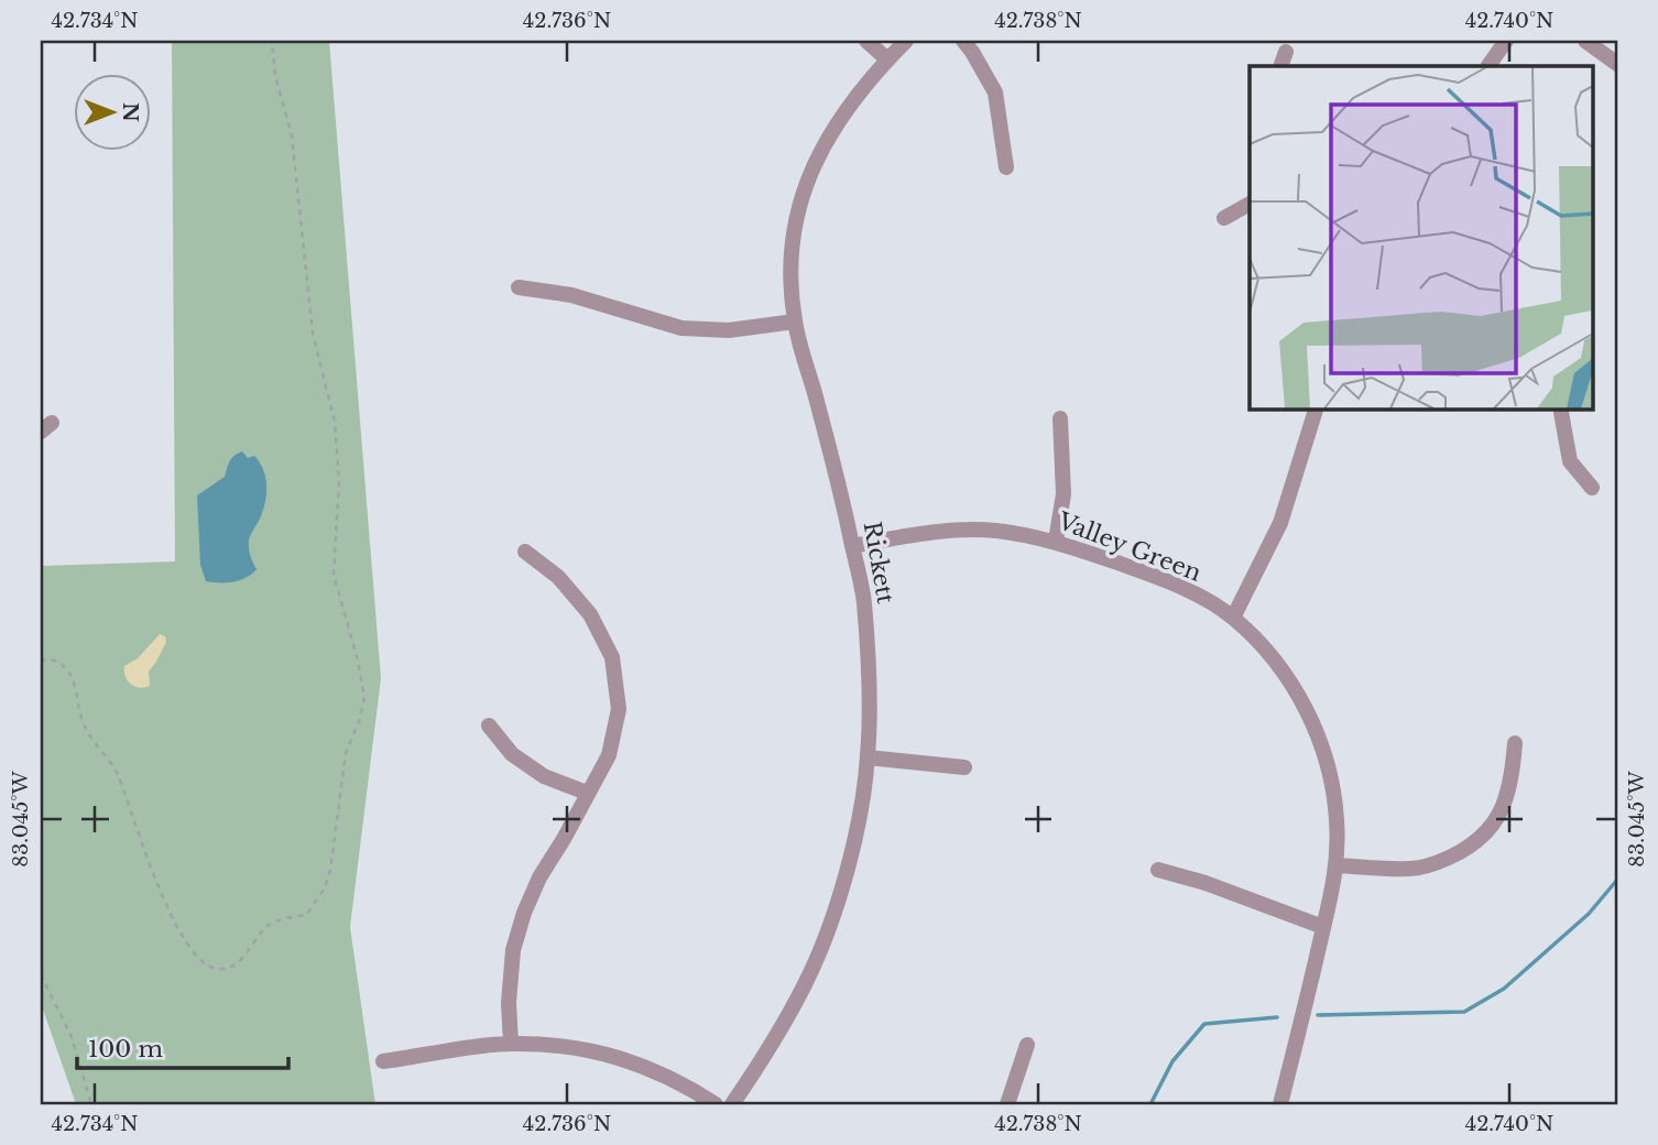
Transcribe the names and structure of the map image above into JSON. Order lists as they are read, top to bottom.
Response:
{
  "streets": {
    "street": ["Valley Green", "Rickett"]
  },
  "crossings": [
    ["Valley Green", "Rickett"]
  ],
  "scale_bar": "100 m",
  "north": "right",
  "coordinates": [
    "42.734°N",
    "42.736°N",
    "42.738°N",
    "42.740°N",
    "83.045°W"
  ]
}
